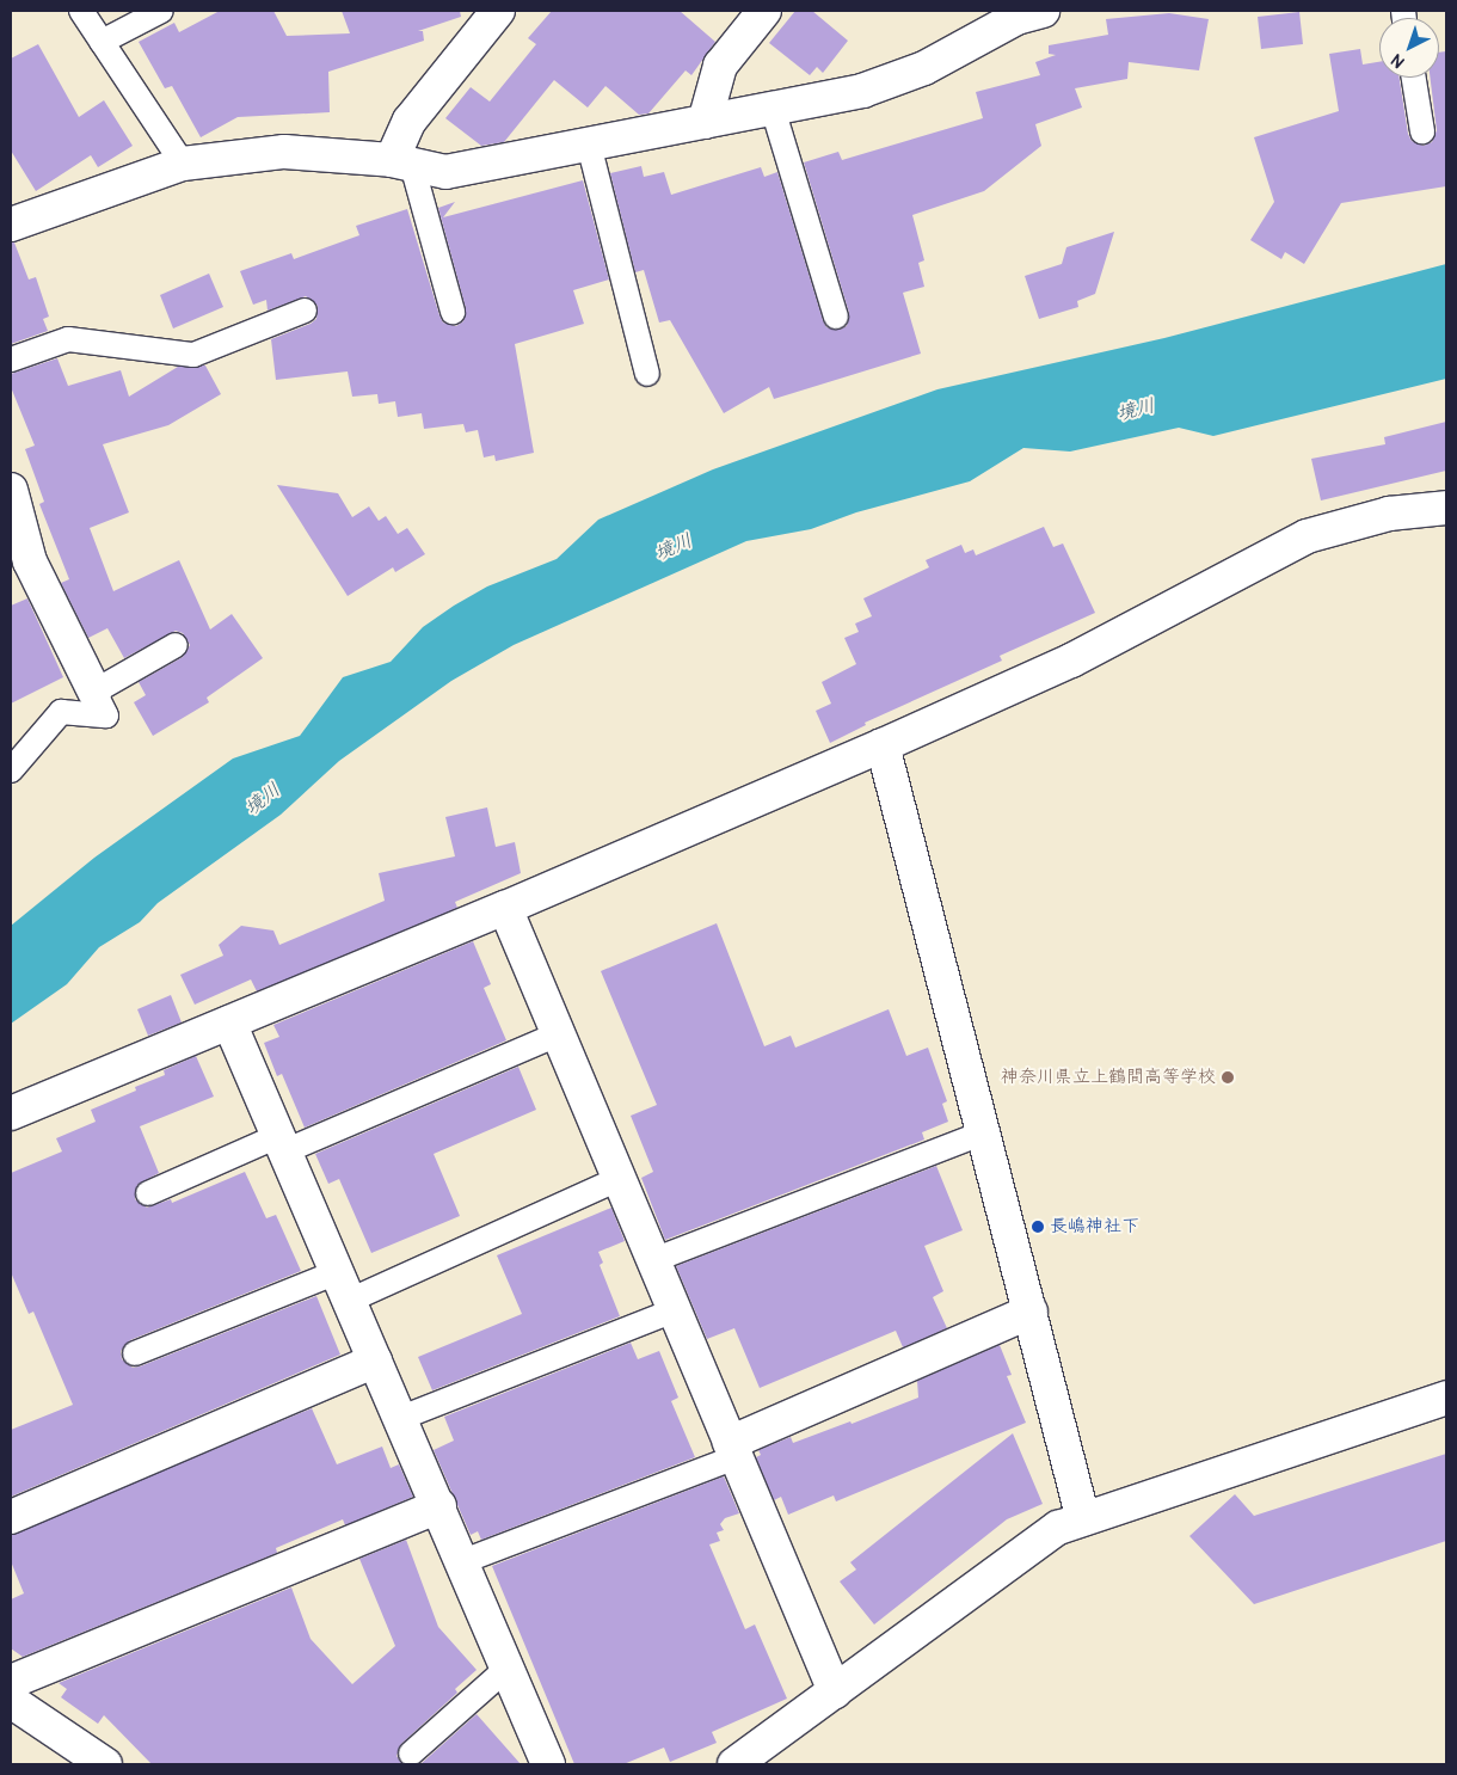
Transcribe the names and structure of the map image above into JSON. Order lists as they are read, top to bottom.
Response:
{
  "water": ["境川"],
  "places": ["神奈川県立上鶴間高等学校", "長嶋神社下"],
  "north": "bottom left"
}
